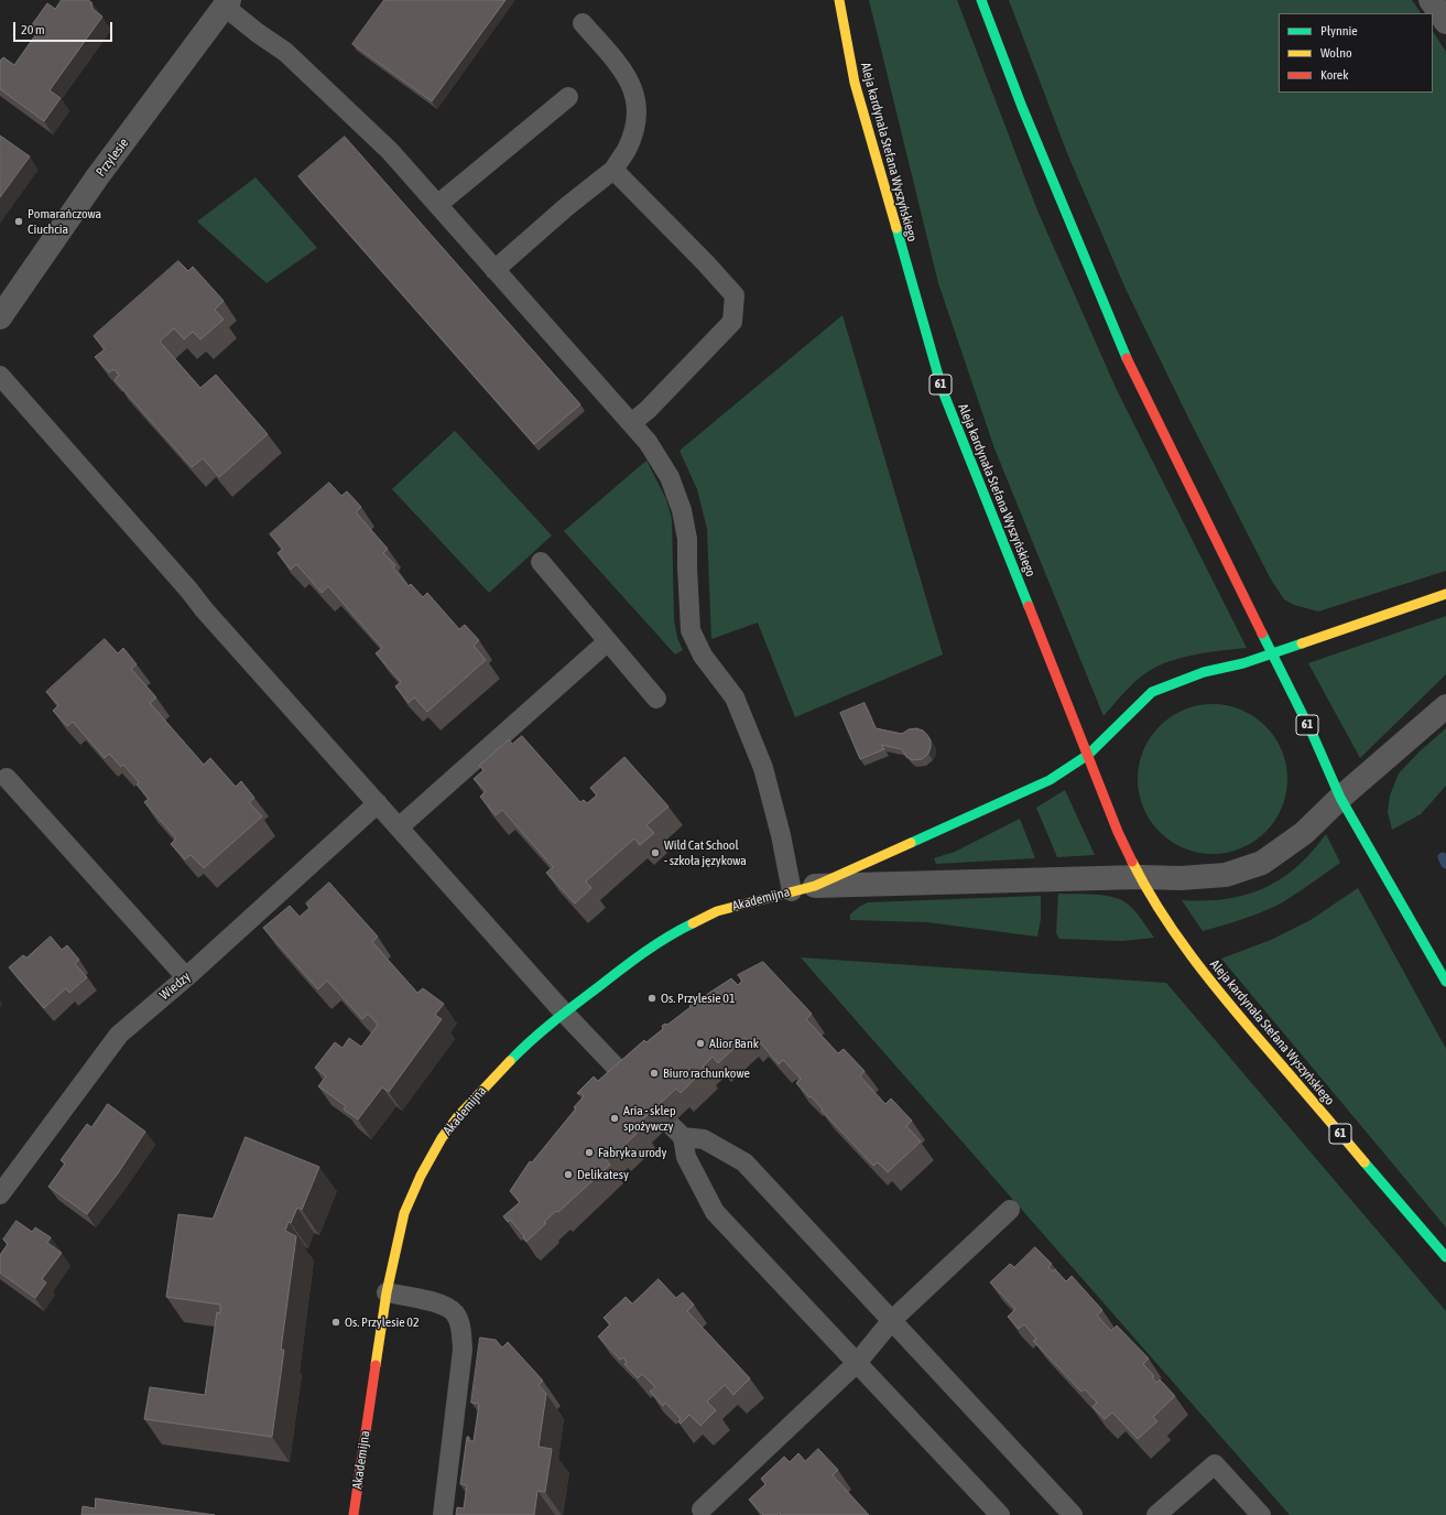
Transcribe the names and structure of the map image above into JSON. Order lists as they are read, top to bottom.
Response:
{
  "streets": {
    "main road": ["Aleja kardynała Stefana Wyszyńskiego", "61", "Akademijna"],
    "street": ["Przylesie"],
    "lane": ["Wiedzy"]
  },
  "crossings": [
    ["Aleja kardynała Stefana Wyszyńskiego", "61"],
    ["Aleja kardynała Stefana Wyszyńskiego", "Akademijna"],
    ["61", "Akademijna"]
  ],
  "places": [
    "Pomarańczowa Ciuchcia",
    "Wild Cat School - szkoła językowa",
    "Os. Przylesie 01",
    "Alior Bank",
    "Biuro rachunkowe",
    "Aria - sklep spożywczy",
    "Fabryka urody",
    "Delikatesy",
    "Os. Przylesie 02"
  ],
  "legend": ["Płynnie", "Wolno", "Korek"],
  "scale_bar": "20 m"
}
